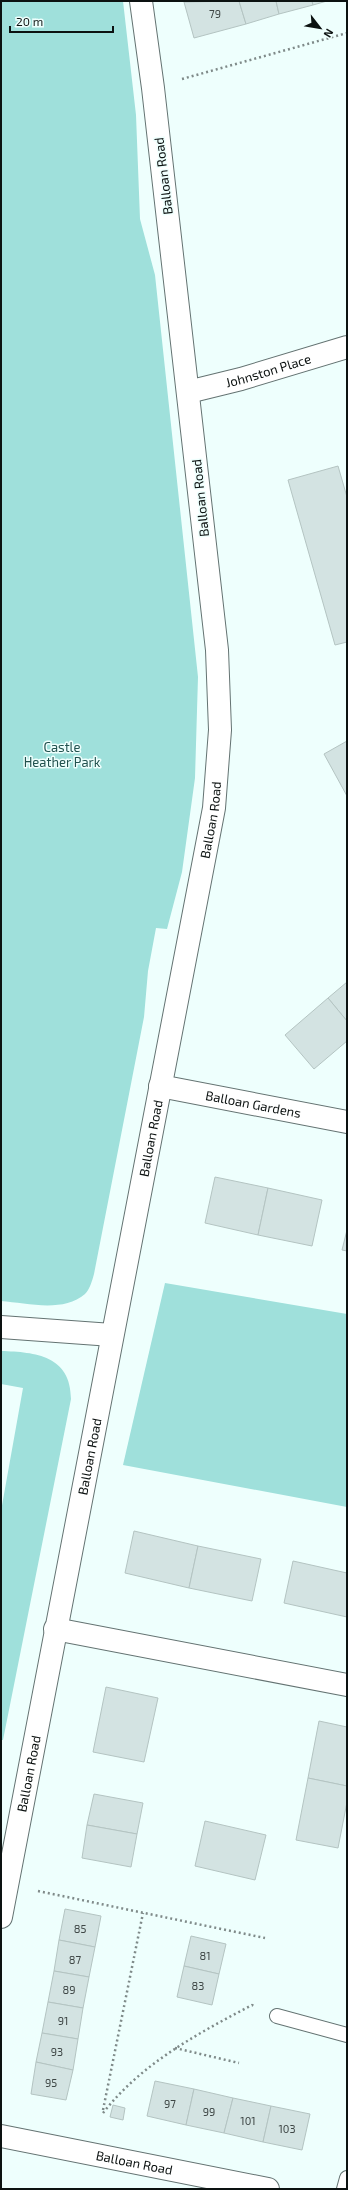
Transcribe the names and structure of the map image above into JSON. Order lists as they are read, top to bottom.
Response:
{
  "streets": {
    "street": ["Balloan Road", "Johnston Place", "Balloan Gardens"]
  },
  "crossings": [
    ["Balloan Road", "Johnston Place"],
    ["Balloan Road", "Balloan Gardens"]
  ],
  "parks": ["Castle Heather Park"],
  "house_numbers": [
    "79",
    "85",
    "81",
    "87",
    "83",
    "89",
    "91",
    "93",
    "95",
    "97",
    "99",
    "101",
    "103"
  ],
  "scale_bar": "20 m",
  "north": "bottom right"
}
